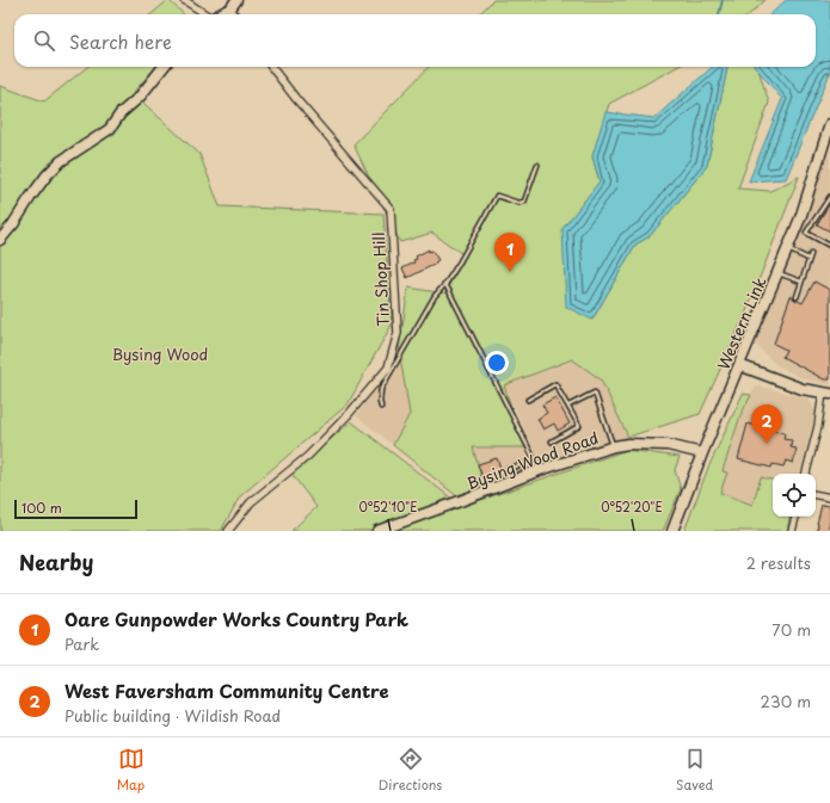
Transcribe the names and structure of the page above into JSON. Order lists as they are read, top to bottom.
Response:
{
  "streets": {
    "street": ["Tin Shop Hill", "Western Link", "Bysing Wood Road"]
  },
  "crossings": [
    ["Western Link", "Bysing Wood Road"]
  ],
  "parks": ["Bysing Wood"],
  "scale_bar": "100 m",
  "page": {
    "search": "Search here",
    "pins": ["1", "2"],
    "scale": "100 m",
    "heading": ["Nearby", "2 results"],
    "list": [
      {
        "mark": "1",
        "name": "Oare Gunpowder Works Country Park",
        "note": "Park",
        "value": "70 m"
      },
      {
        "mark": "2",
        "name": "West Faversham Community Centre",
        "note": "Public building · Wildish Road",
        "value": "230 m"
      }
    ],
    "nav": ["Map", "Directions", "Saved"]
  },
  "coordinates": ["0°52'10\"E", "0°52'20\"E"]
}
